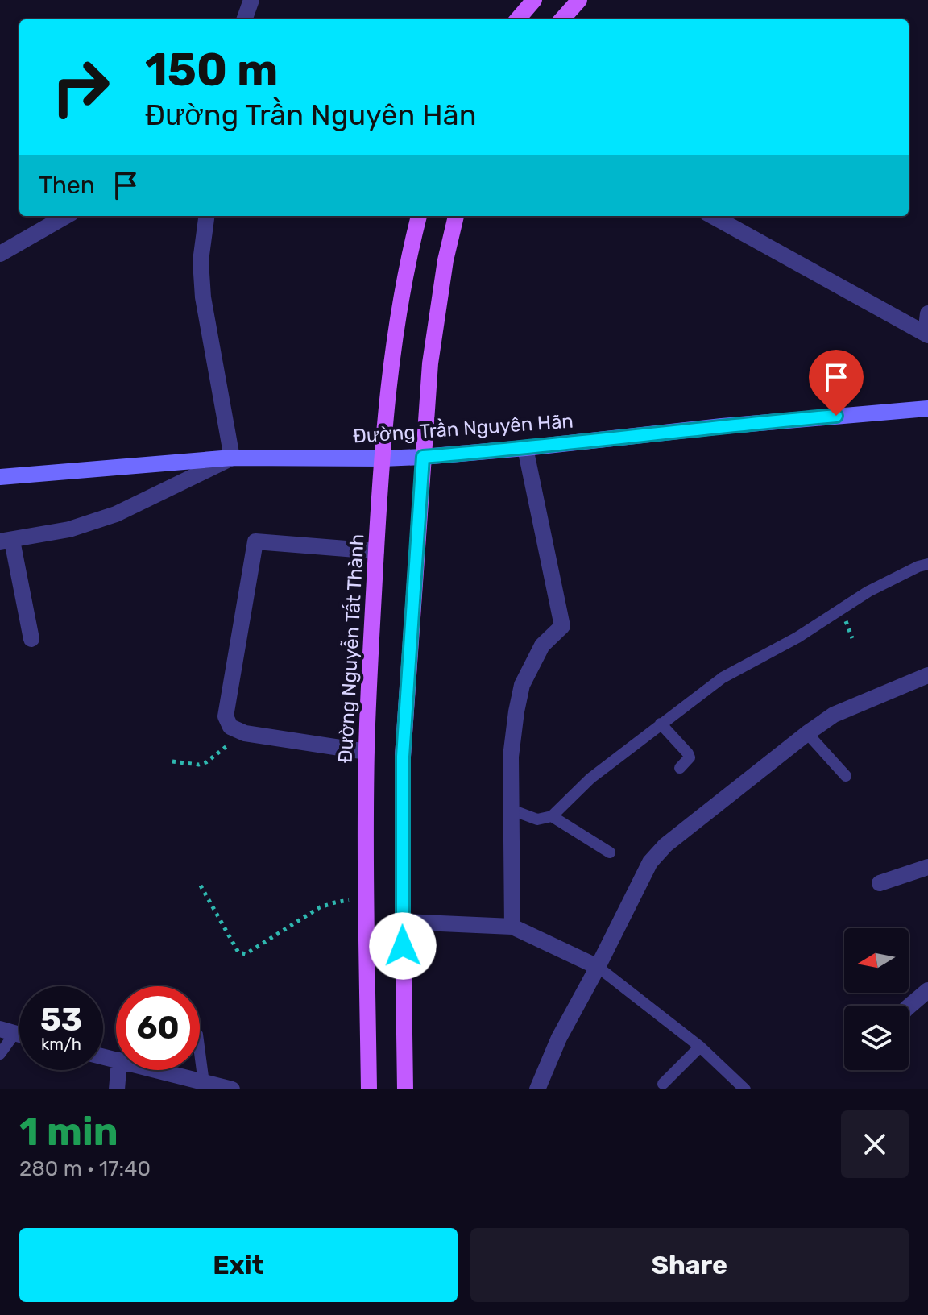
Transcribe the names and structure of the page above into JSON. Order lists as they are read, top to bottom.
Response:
{
  "streets": {
    "main road": ["Đường Nguyễn Tất Thành"],
    "street": ["Đường Trần Nguyên Hãn"]
  },
  "crossings": [
    ["Đường Trần Nguyên Hãn", "Đường Nguyễn Tất Thành"]
  ],
  "north": "left",
  "page": {
    "turn": ["150 m", "Đường Trần Nguyên Hãn"],
    "then": "Then",
    "speed": "53 km/h",
    "limit": "60",
    "heading": ["1 min", "280 m · 17:40"],
    "buttons": ["Exit", "Share"]
  }
}
